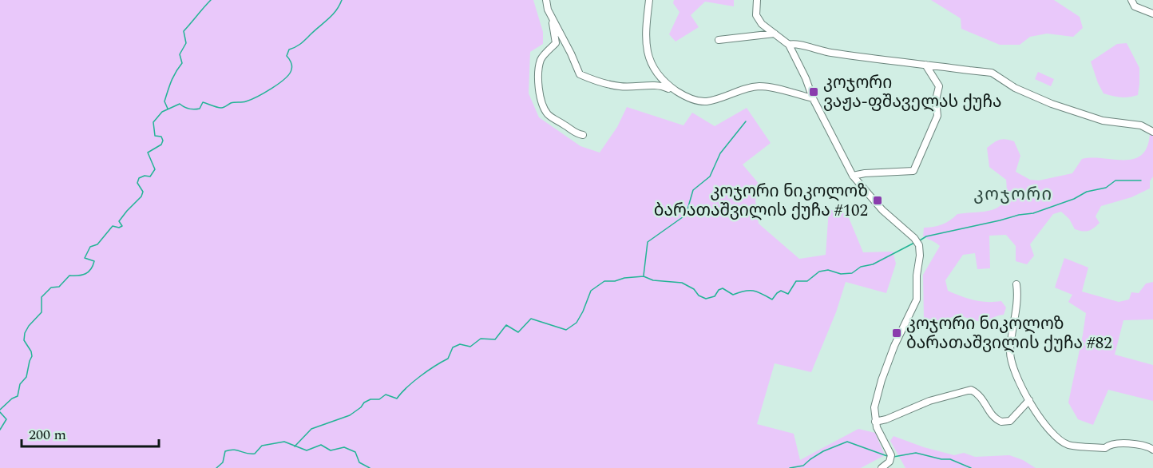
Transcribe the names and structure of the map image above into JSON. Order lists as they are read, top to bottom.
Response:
{
  "districts": ["კოჯორი"],
  "places": {
    "transit": ["კოჯორი ვაჟა-ფშაველას ქუჩა", "კოჯორი ნიკოლოზ ბარათაშვილის ქუჩა #102", "კოჯორი ნიკოლოზ ბარათაშვილის ქუჩა #82"]
  },
  "scale_bar": "200 m"
}
